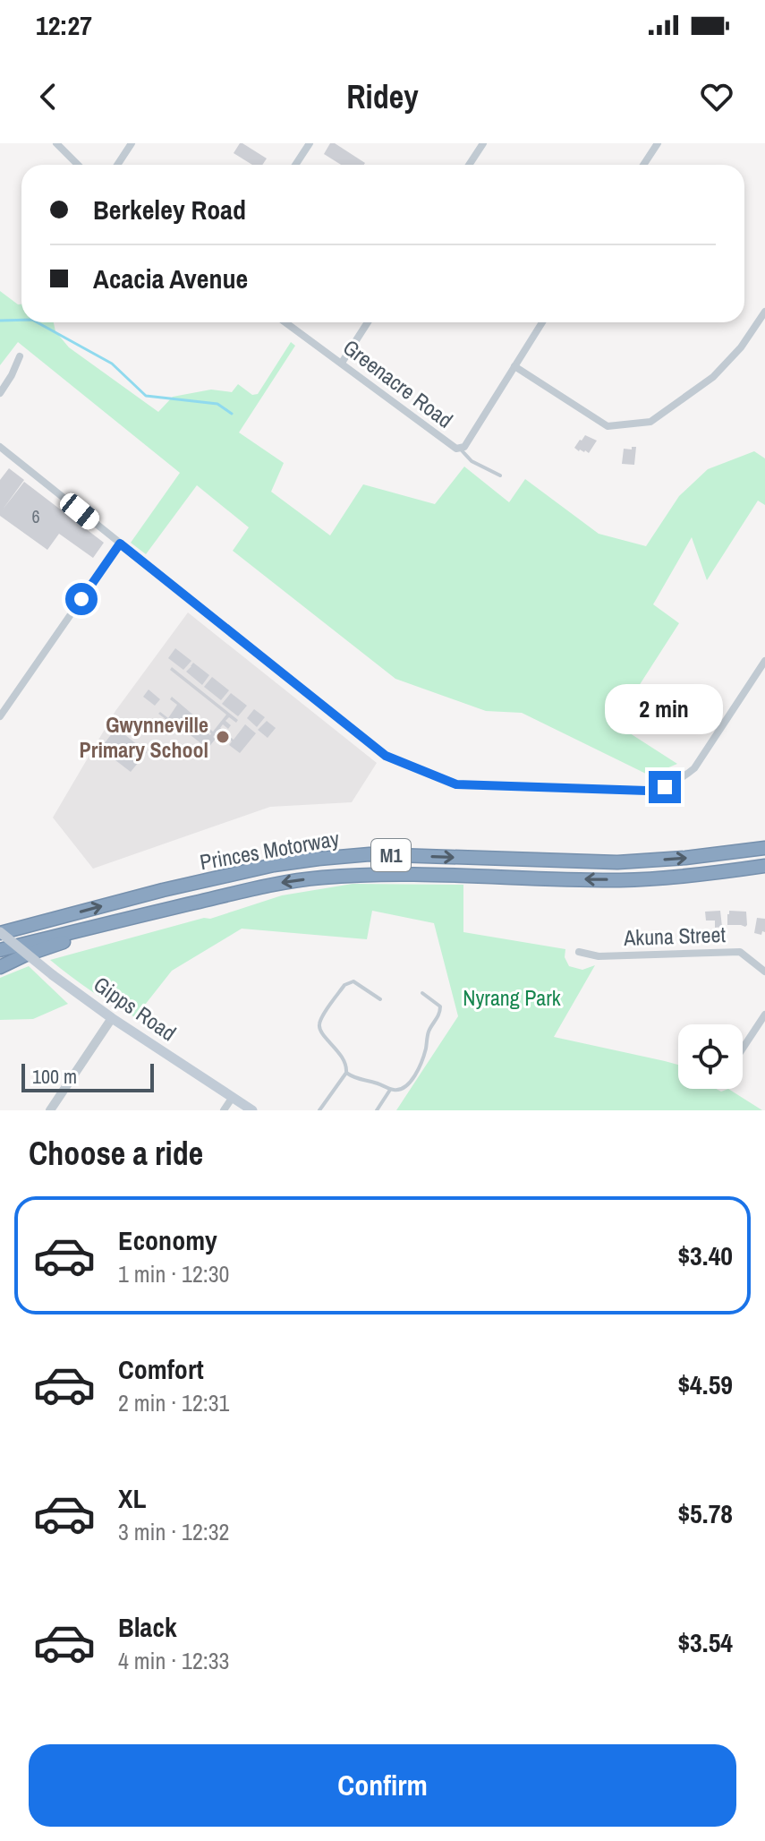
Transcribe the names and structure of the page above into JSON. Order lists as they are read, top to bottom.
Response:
{
  "streets": {
    "highway": ["Princes Motorway", "M1"],
    "main road": ["Gipps Road"],
    "street": ["Greenacre Road", "Akuna Street"]
  },
  "crossings": [
    ["Princes Motorway", "Gipps Road"]
  ],
  "parks": ["Nyrang Park"],
  "places": ["Gwynneville Primary School"],
  "house_numbers": ["6"],
  "scale_bar": "100 m",
  "page": {
    "status": "12:27",
    "header": "Ridey",
    "banner": ["Berkeley Road", "Acacia Avenue"],
    "bubble": "2 min",
    "scale": "100 m",
    "heading": "Choose a ride",
    "list": [
      {
        "name": "Economy",
        "note": "1 min · 12:30",
        "value": "$3.40"
      },
      {
        "name": "Comfort",
        "note": "2 min · 12:31",
        "value": "$4.59"
      },
      {
        "name": "XL",
        "note": "3 min · 12:32",
        "value": "$5.78"
      },
      {
        "name": "Black",
        "note": "4 min · 12:33",
        "value": "$3.54"
      }
    ],
    "buttons": "Confirm"
  }
}
